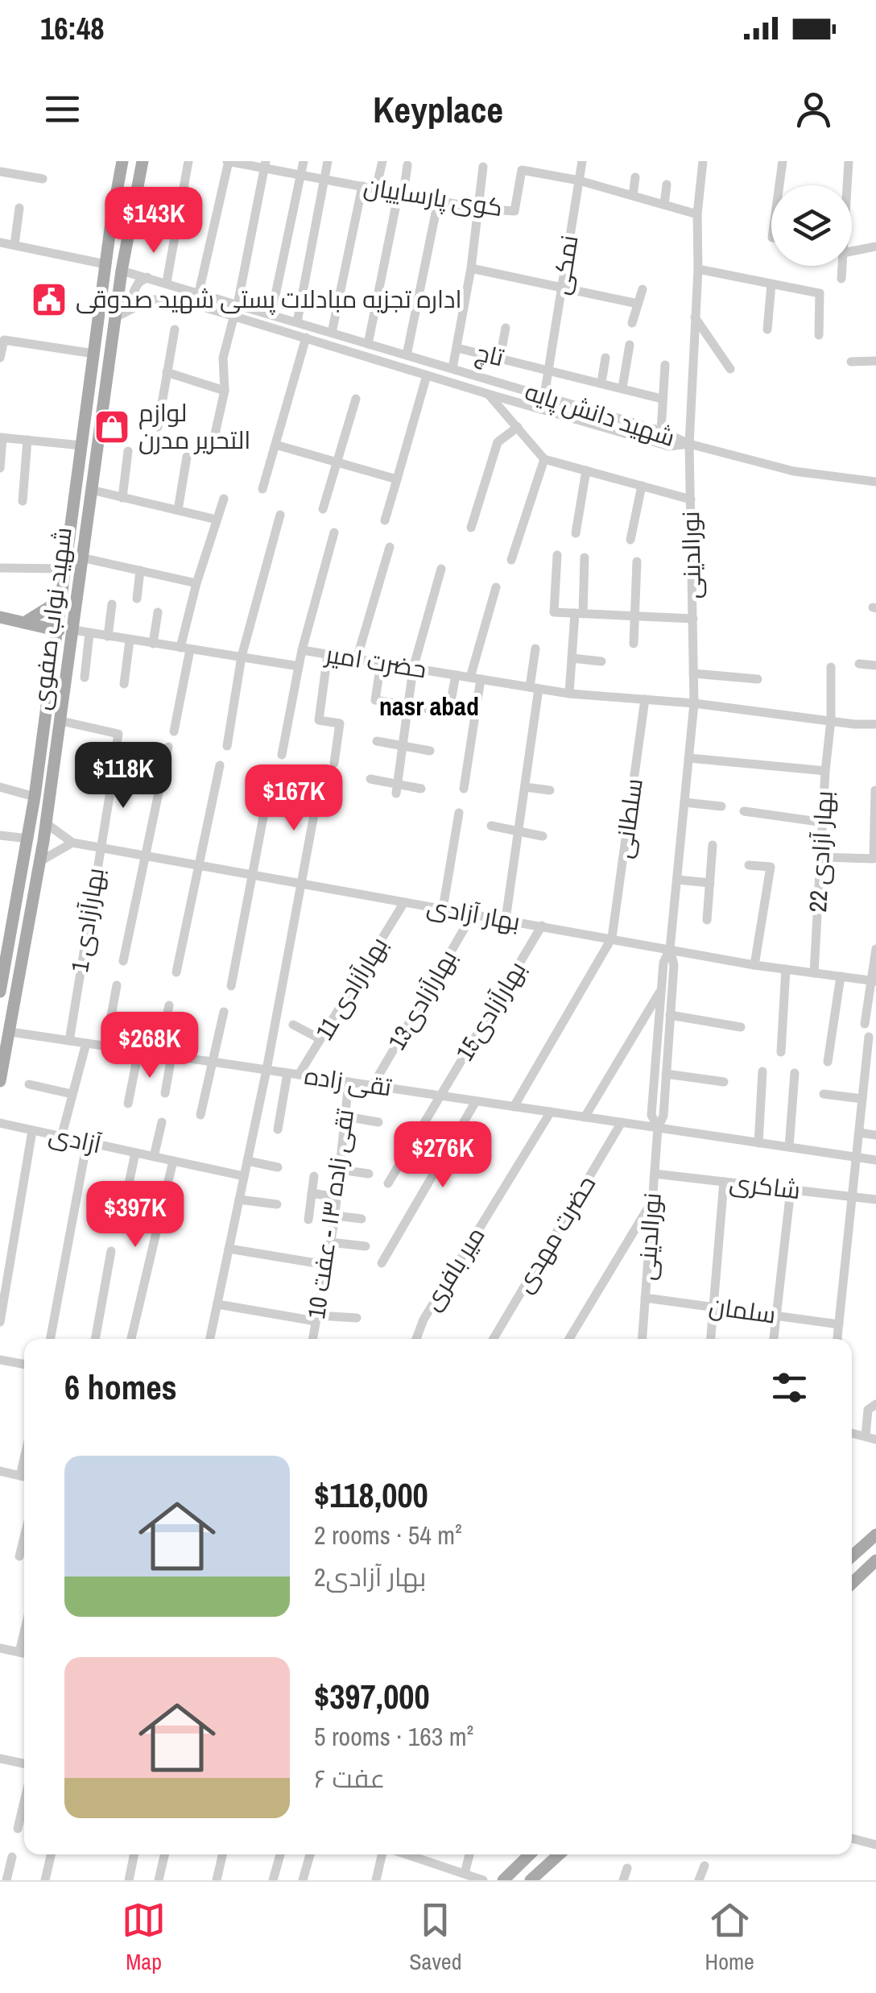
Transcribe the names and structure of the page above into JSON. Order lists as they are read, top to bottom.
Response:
{
  "streets": {
    "main road": ["شهید نواب صفوی"],
    "street": [
      "کوی پارساییان",
      "نمکی",
      "تاچ",
      "شهید دانش پایه",
      "نورالدینی",
      "حضرت امیر",
      "سلطانی",
      "بهار آزادی 22",
      "بهار آزادی",
      "بهارآزادی 1",
      "بهارآزادی 11",
      "بهارآزادی13",
      "بهارآزادی15",
      "تقی زاده",
      "آزادی",
      "شاکری",
      "تقی زاده ۱۳ - عفت 10",
      "حضرت مهدی",
      "میر بافری",
      "سلمان"
    ]
  },
  "crossings": [
    ["کوی پارساییان", "نمکی"],
    ["کوی پارساییان", "نورالدینی"],
    ["نمکی", "تاچ"],
    ["نمکی", "شهید دانش پایه"],
    ["شهید دانش پایه", "نورالدینی"],
    ["شهید دانش پایه", "شهید نواب صفوی"],
    ["نورالدینی", "حضرت امیر"],
    ["نورالدینی", "بهار آزادی 22"],
    ["نورالدینی", "بهار آزادی"],
    ["نورالدینی", "تقی زاده"],
    ["نورالدینی", "شاکری"],
    ["نورالدینی", "سلمان"],
    ["شهید نواب صفوی", "حضرت امیر"],
    ["شهید نواب صفوی", "بهار آزادی"],
    ["شهید نواب صفوی", "تقی زاده"],
    ["حضرت امیر", "سلطانی"],
    ["سلطانی", "بهار آزادی"],
    ["بهار آزادی 22", "بهار آزادی"],
    ["بهار آزادی", "بهارآزادی 1"],
    ["بهار آزادی", "بهارآزادی 11"],
    ["بهار آزادی", "بهارآزادی13"],
    ["بهار آزادی", "بهارآزادی15"],
    ["بهارآزادی 1", "تقی زاده"],
    ["بهارآزادی 11", "تقی زاده"],
    ["بهارآزادی13", "تقی زاده"],
    ["بهارآزادی15", "تقی زاده"],
    ["تقی زاده", "تقی زاده ۱۳ - عفت 10"],
    ["تقی زاده", "حضرت مهدی"],
    ["تقی زاده", "میر بافری"]
  ],
  "districts": ["nasr abad"],
  "places": {
    "public building": ["اداره تجزیه مبادلات پستی شهید صدوقی"],
    "shop": ["لوازم التحریر مدرن"]
  },
  "page": {
    "status": "16:48",
    "header": "Keyplace",
    "price": [
      "$143K",
      "$118K",
      "$167K",
      "$268K",
      "$276K",
      "$397K"
    ],
    "heading": "6 homes",
    "list": [
      {
        "name": "$118,000",
        "note": "2 rooms · 54 m² · بهار آزادی2"
      },
      {
        "name": "$397,000",
        "note": "5 rooms · 163 m² · عفت ۶"
      }
    ],
    "tabs": ["Map", "Saved", "Home"]
  }
}
